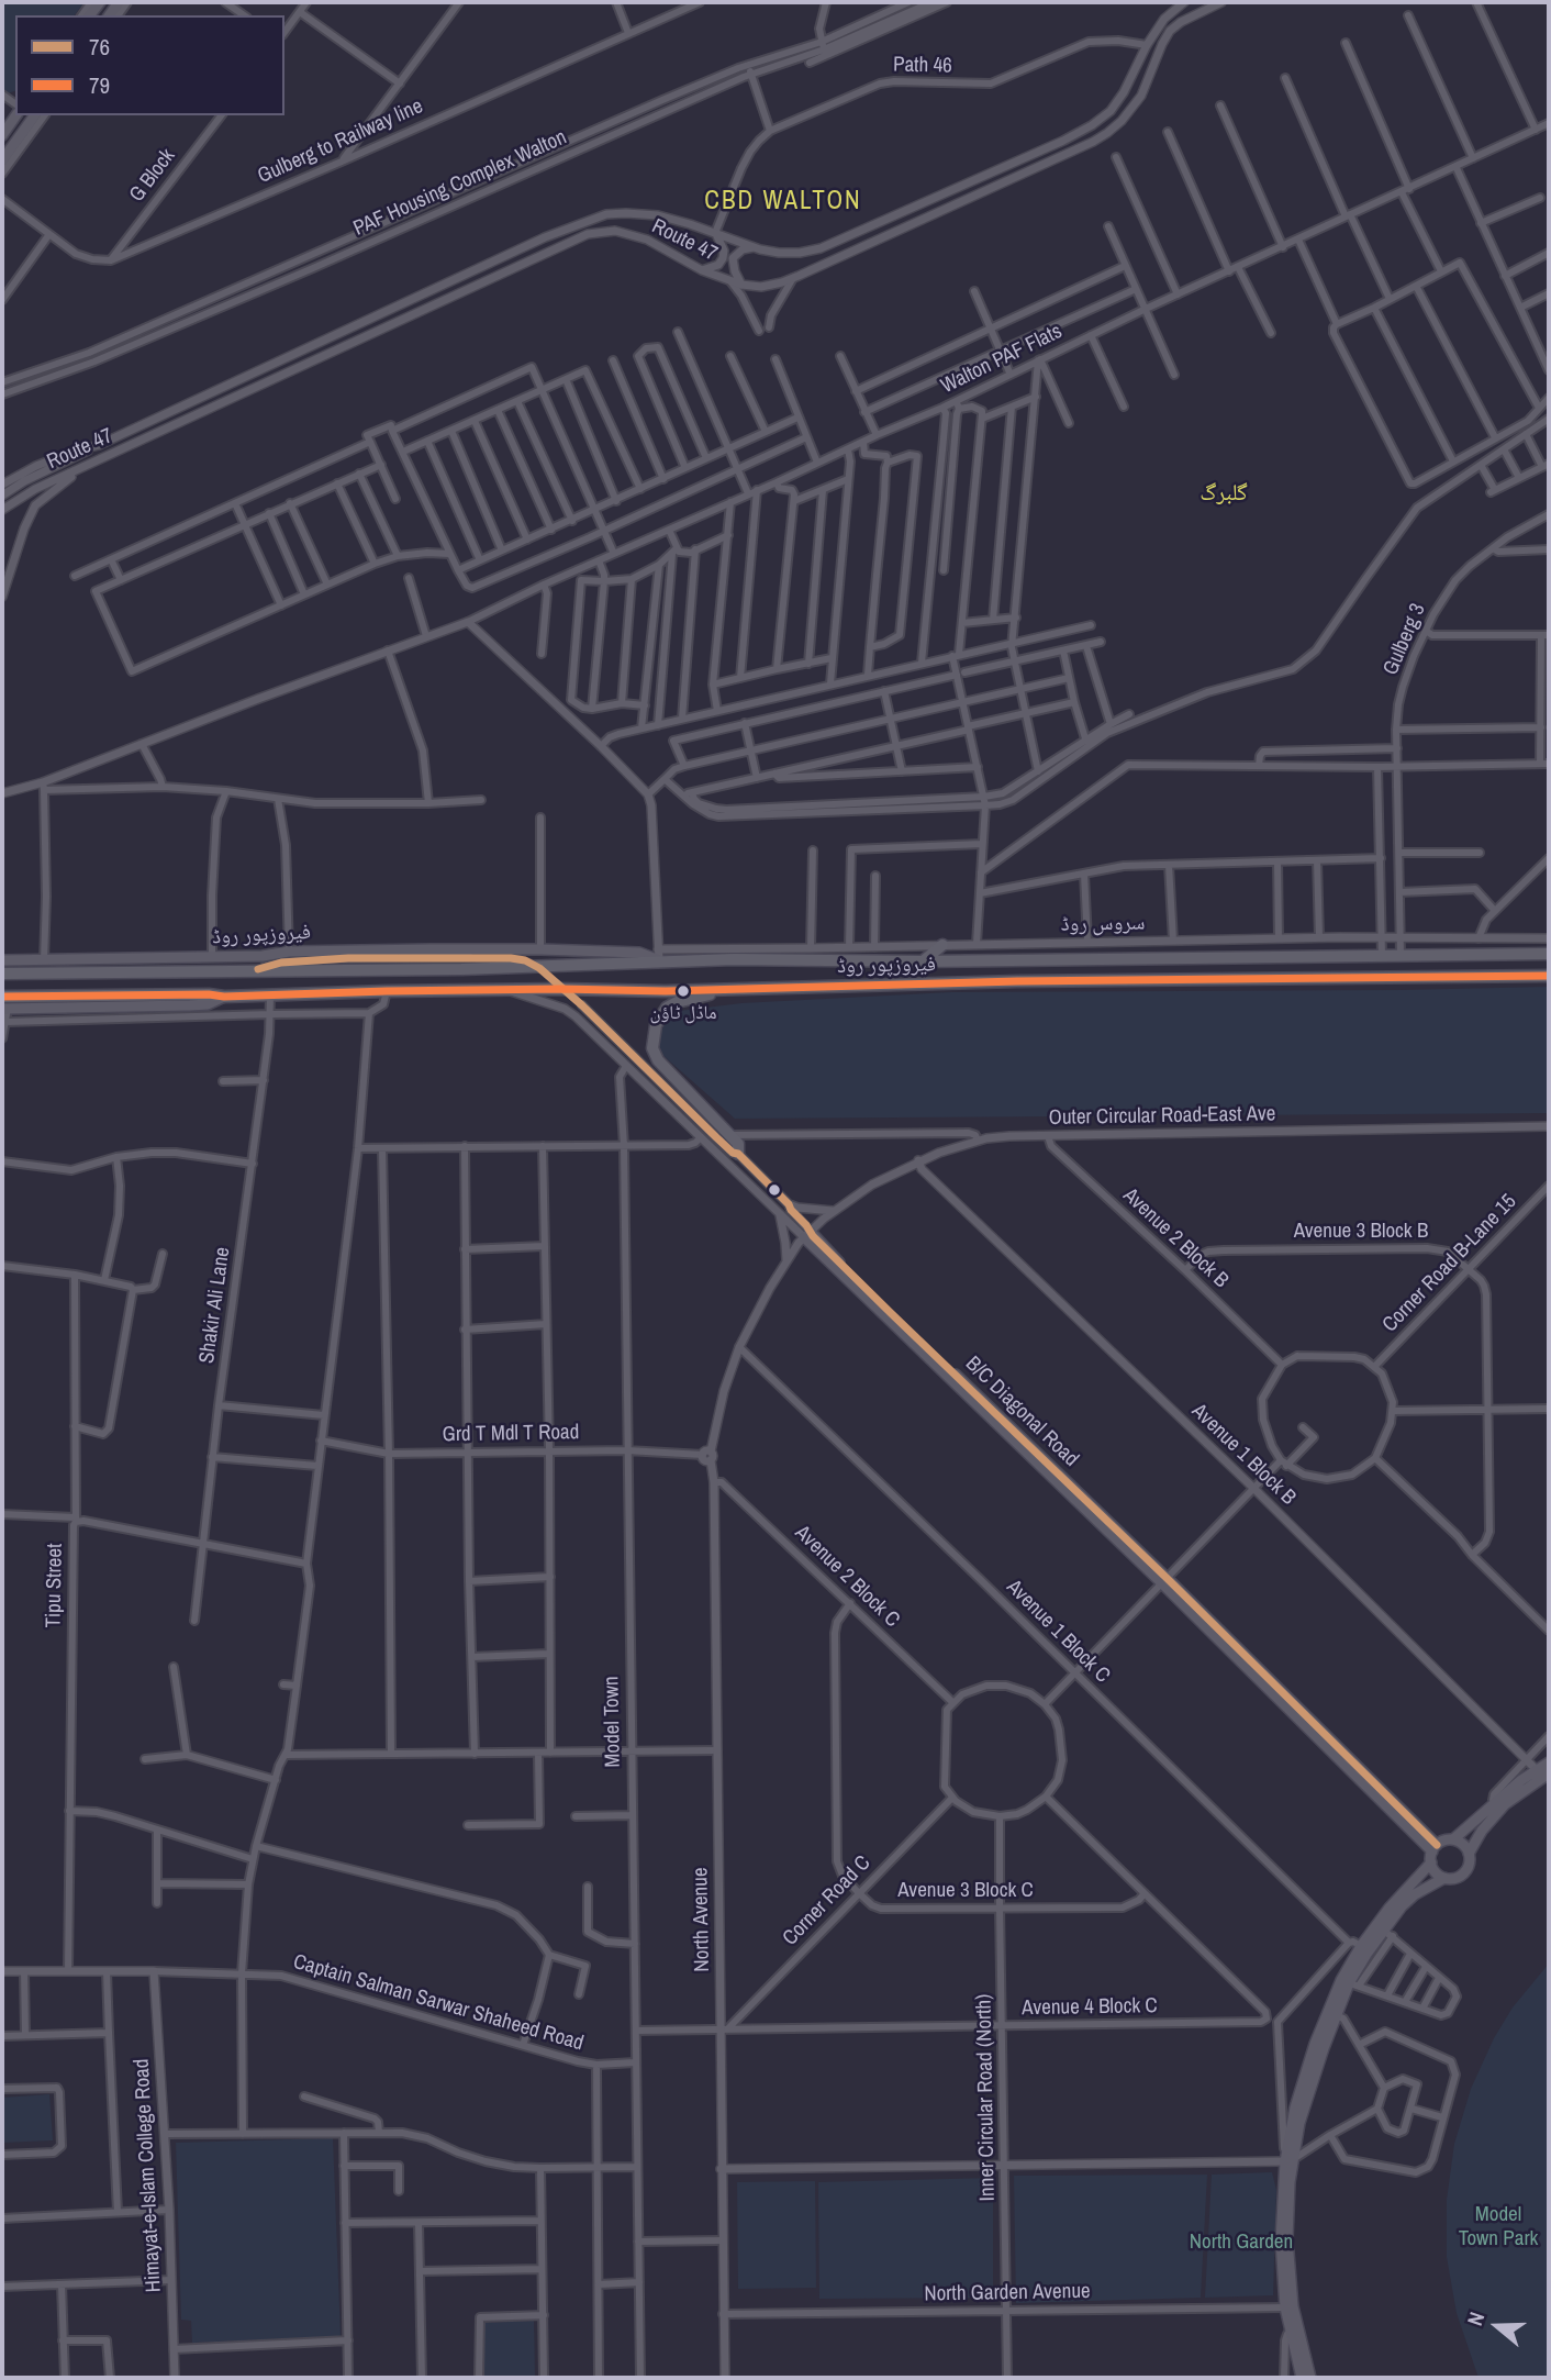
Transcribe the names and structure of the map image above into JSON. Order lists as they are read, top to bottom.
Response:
{
  "streets": {
    "main road": ["فیروزپور روڈ", "B/C Diagonal Road"],
    "street": [
      "Path 46",
      "Gulberg to Railway line",
      "G Block",
      "PAF Housing Complex Walton",
      "Route 47",
      "Walton PAF Flats",
      "Gulberg 3",
      "سروس روڈ",
      "Outer Circular Road-East Ave",
      "Avenue 3 Block B",
      "Avenue 2 Block B",
      "Corner Road B-Lane 15",
      "Shakir Ali Lane",
      "Grd T Mdl T Road",
      "Avenue 1 Block B",
      "Avenue 2 Block C",
      "Tipu Street",
      "Avenue 1 Block C",
      "Model Town",
      "Avenue 3 Block C",
      "Corner Road C",
      "North Avenue",
      "Captain Salman Sarwar Shaheed Road",
      "Avenue 4 Block C",
      "Inner Circular Road (North)",
      "Himayat-e-Islam College Road",
      "North Garden Avenue"
    ]
  },
  "crossings": [
    ["Path 46", "Route 47"],
    ["Gulberg to Railway line", "G Block"],
    ["Gulberg 3", "سروس روڈ"],
    ["Gulberg 3", "فیروزپور روڈ"],
    ["سروس روڈ", "فیروزپور روڈ"],
    ["فیروزپور روڈ", "Shakir Ali Lane"],
    ["Outer Circular Road-East Ave", "Avenue 2 Block B"],
    ["Outer Circular Road-East Ave", "B/C Diagonal Road"],
    ["Outer Circular Road-East Ave", "Grd T Mdl T Road"],
    ["Outer Circular Road-East Ave", "Avenue 1 Block B"],
    ["Outer Circular Road-East Ave", "Avenue 1 Block C"],
    ["Outer Circular Road-East Ave", "North Avenue"],
    ["Avenue 3 Block B", "Avenue 2 Block B"],
    ["Avenue 3 Block B", "Corner Road B-Lane 15"],
    ["Avenue 2 Block B", "Corner Road B-Lane 15"],
    ["Grd T Mdl T Road", "Model Town"],
    ["Grd T Mdl T Road", "North Avenue"],
    ["Avenue 2 Block C", "Corner Road C"],
    ["Avenue 2 Block C", "North Avenue"],
    ["Avenue 2 Block C", "Inner Circular Road (North)"],
    ["Tipu Street", "Captain Salman Sarwar Shaheed Road"],
    ["Model Town", "Captain Salman Sarwar Shaheed Road"],
    ["Model Town", "Avenue 4 Block C"],
    ["Avenue 3 Block C", "Corner Road C"],
    ["Avenue 3 Block C", "Inner Circular Road (North)"],
    ["Corner Road C", "North Avenue"],
    ["Corner Road C", "Avenue 4 Block C"],
    ["Corner Road C", "Inner Circular Road (North)"],
    ["North Avenue", "Avenue 4 Block C"],
    ["North Avenue", "North Garden Avenue"],
    ["Captain Salman Sarwar Shaheed Road", "Himayat-e-Islam College Road"],
    ["Avenue 4 Block C", "Inner Circular Road (North)"],
    ["Inner Circular Road (North)", "North Garden Avenue"]
  ],
  "districts": ["CBD WALTON", "گلبرگ"],
  "parks": ["Model Town Park", "North Garden"],
  "places": ["ماڈل ٹاؤن"],
  "lines": ["transit line 76", "transit line 79"],
  "legend": ["76", "79"],
  "north": "left"
}
